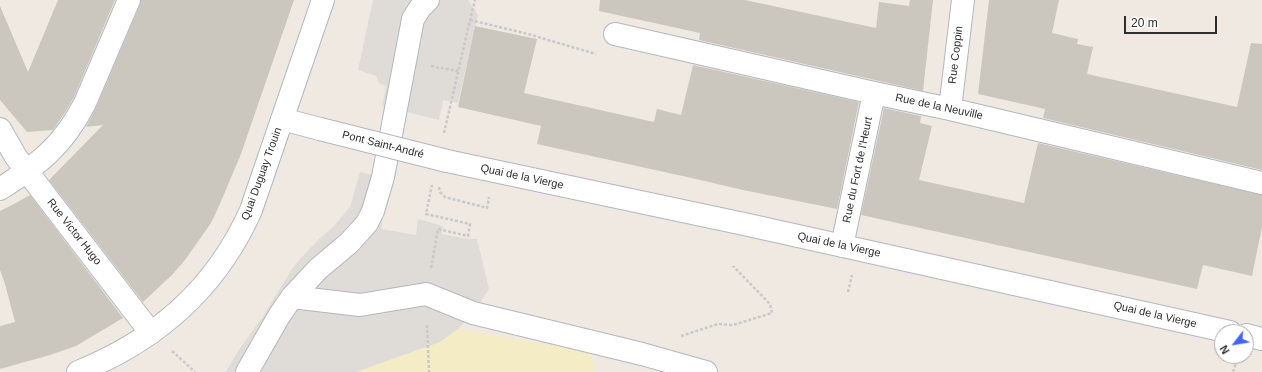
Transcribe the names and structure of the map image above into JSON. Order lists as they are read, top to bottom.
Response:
{
  "streets": {
    "street": [
      "Rue Coppin",
      "Rue de la Neuville",
      "Pont Saint-André",
      "Rue du Fort de l'Heurt",
      "Quai Duguay Trouin",
      "Quai de la Vierge",
      "Rue Victor Hugo"
    ]
  },
  "crossings": [
    ["Rue Coppin", "Rue de la Neuville"],
    ["Rue de la Neuville", "Rue du Fort de l'Heurt"],
    ["Pont Saint-André", "Quai Duguay Trouin"],
    ["Pont Saint-André", "Quai de la Vierge"],
    ["Rue du Fort de l'Heurt", "Quai de la Vierge"],
    ["Quai Duguay Trouin", "Rue Victor Hugo"]
  ],
  "scale_bar": "20 m",
  "north": "bottom left"
}
